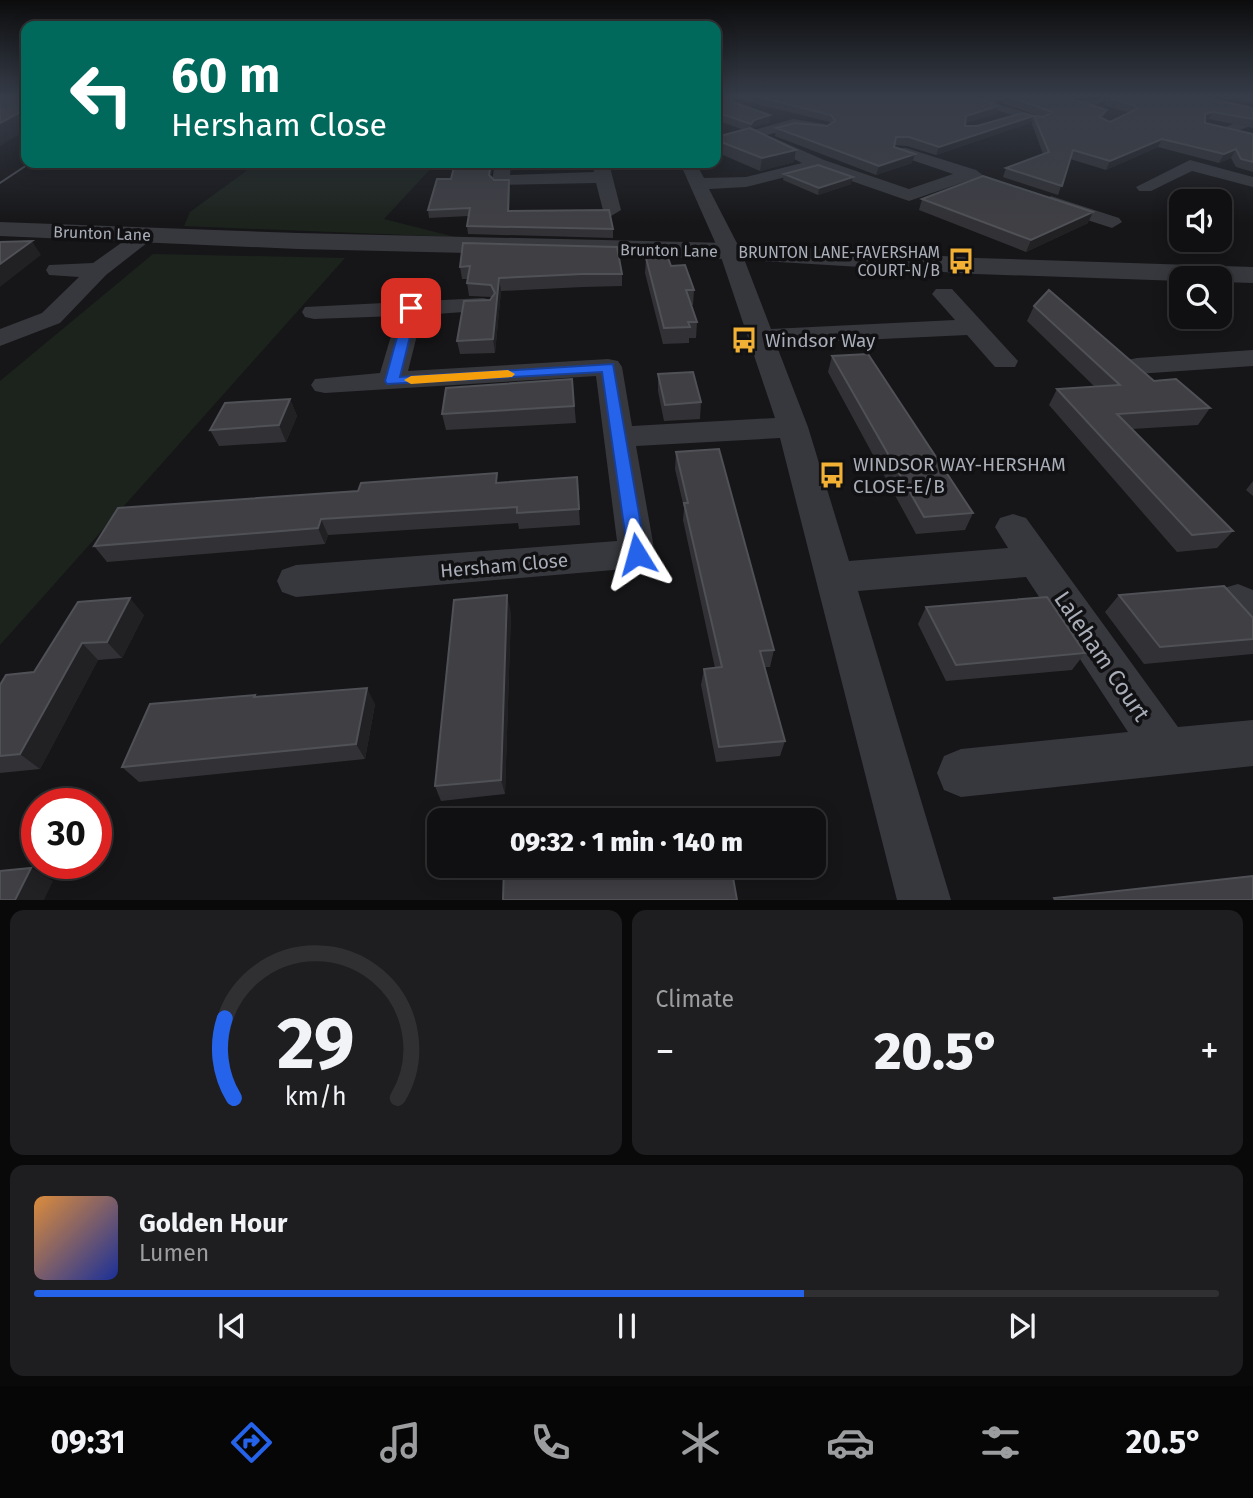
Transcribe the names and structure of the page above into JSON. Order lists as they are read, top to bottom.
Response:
{
  "streets": {
    "street": ["Brunton Lane", "Hersham Close", "Laleham Court"]
  },
  "places": {
    "bus stop": ["BRUNTON LANE-FAVERSHAM COURT-N/B", "Windsor Way", "WINDSOR WAY-HERSHAM CLOSE-E/B"]
  },
  "page": {
    "turn": ["60 m", "Hersham Close"],
    "limit": "30",
    "trip": "09:32 · 1 min · 140 m",
    "tile": "Climate",
    "heat": ["−", "20.5°", "+"],
    "song": ["Golden Hour", "Lumen"],
    "tabs": ["09:31", "20.5°"],
    "gauge": ["29", "km/h"]
  }
}
